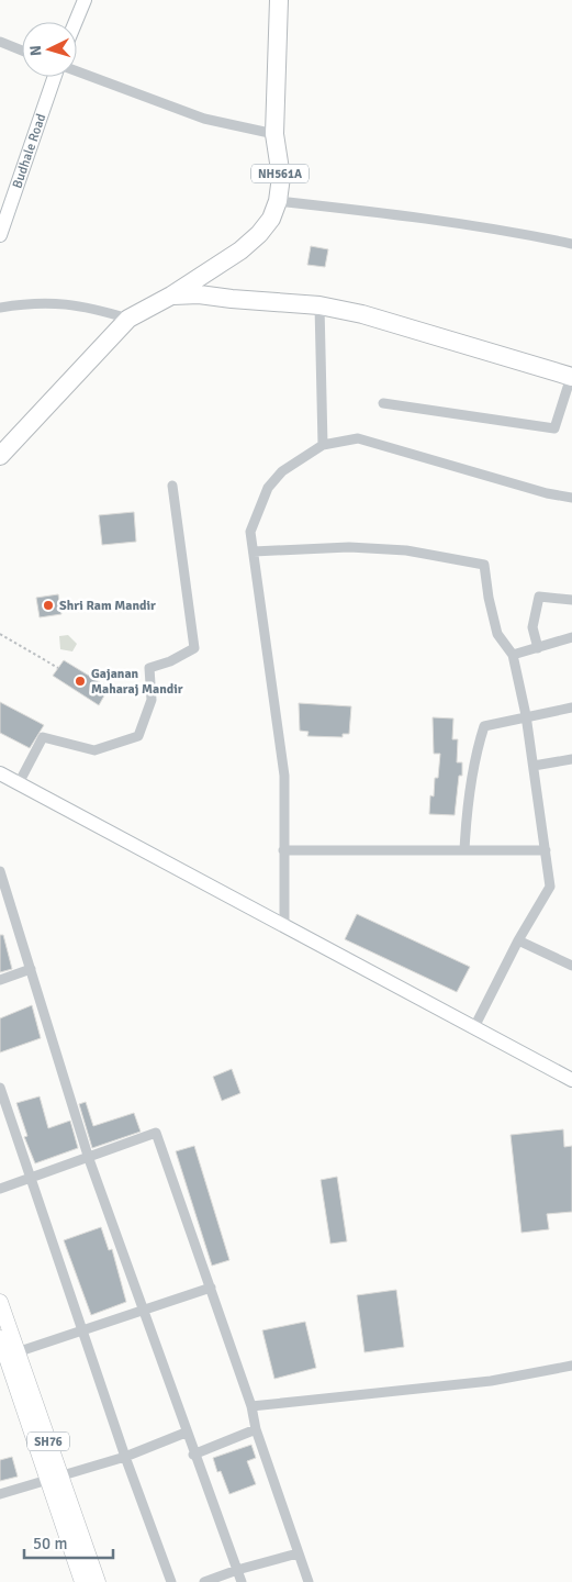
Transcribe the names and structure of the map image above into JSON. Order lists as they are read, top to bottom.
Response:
{
  "streets": {
    "highway": ["NH561A"],
    "main road": ["SH76"],
    "street": ["Budhale Road"]
  },
  "places": ["Shri Ram Mandir", "Gajanan Maharaj Mandir"],
  "scale_bar": "50 m",
  "north": "left"
}
